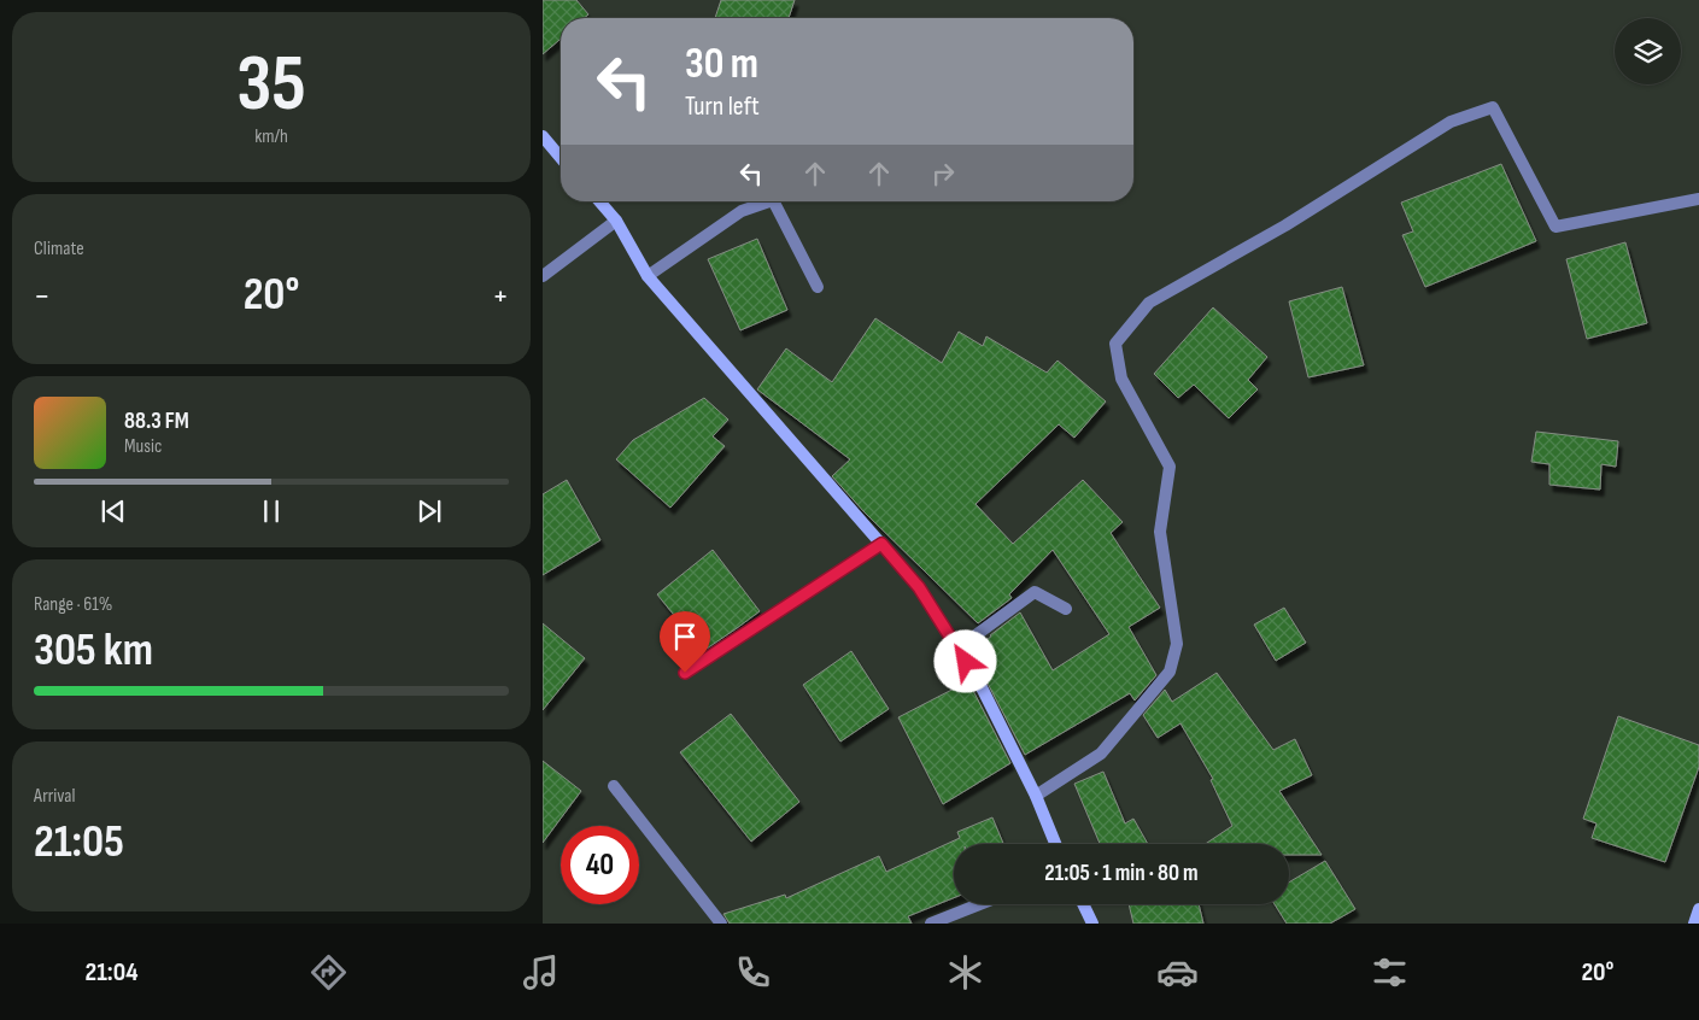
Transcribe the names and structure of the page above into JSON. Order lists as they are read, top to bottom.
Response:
{
  "page": {
    "tile": [
      ["35", "km/h"],
      "Climate",
      ["Range · 61%", "305 km"],
      ["Arrival", "21:05"]
    ],
    "turn": ["30 m", "Turn left"],
    "heat": ["−", "20°", "+"],
    "song": ["88.3 FM", "Music"],
    "limit": "40",
    "trip": "21:05 · 1 min · 80 m",
    "tabs": ["21:04", "20°"]
  }
}
